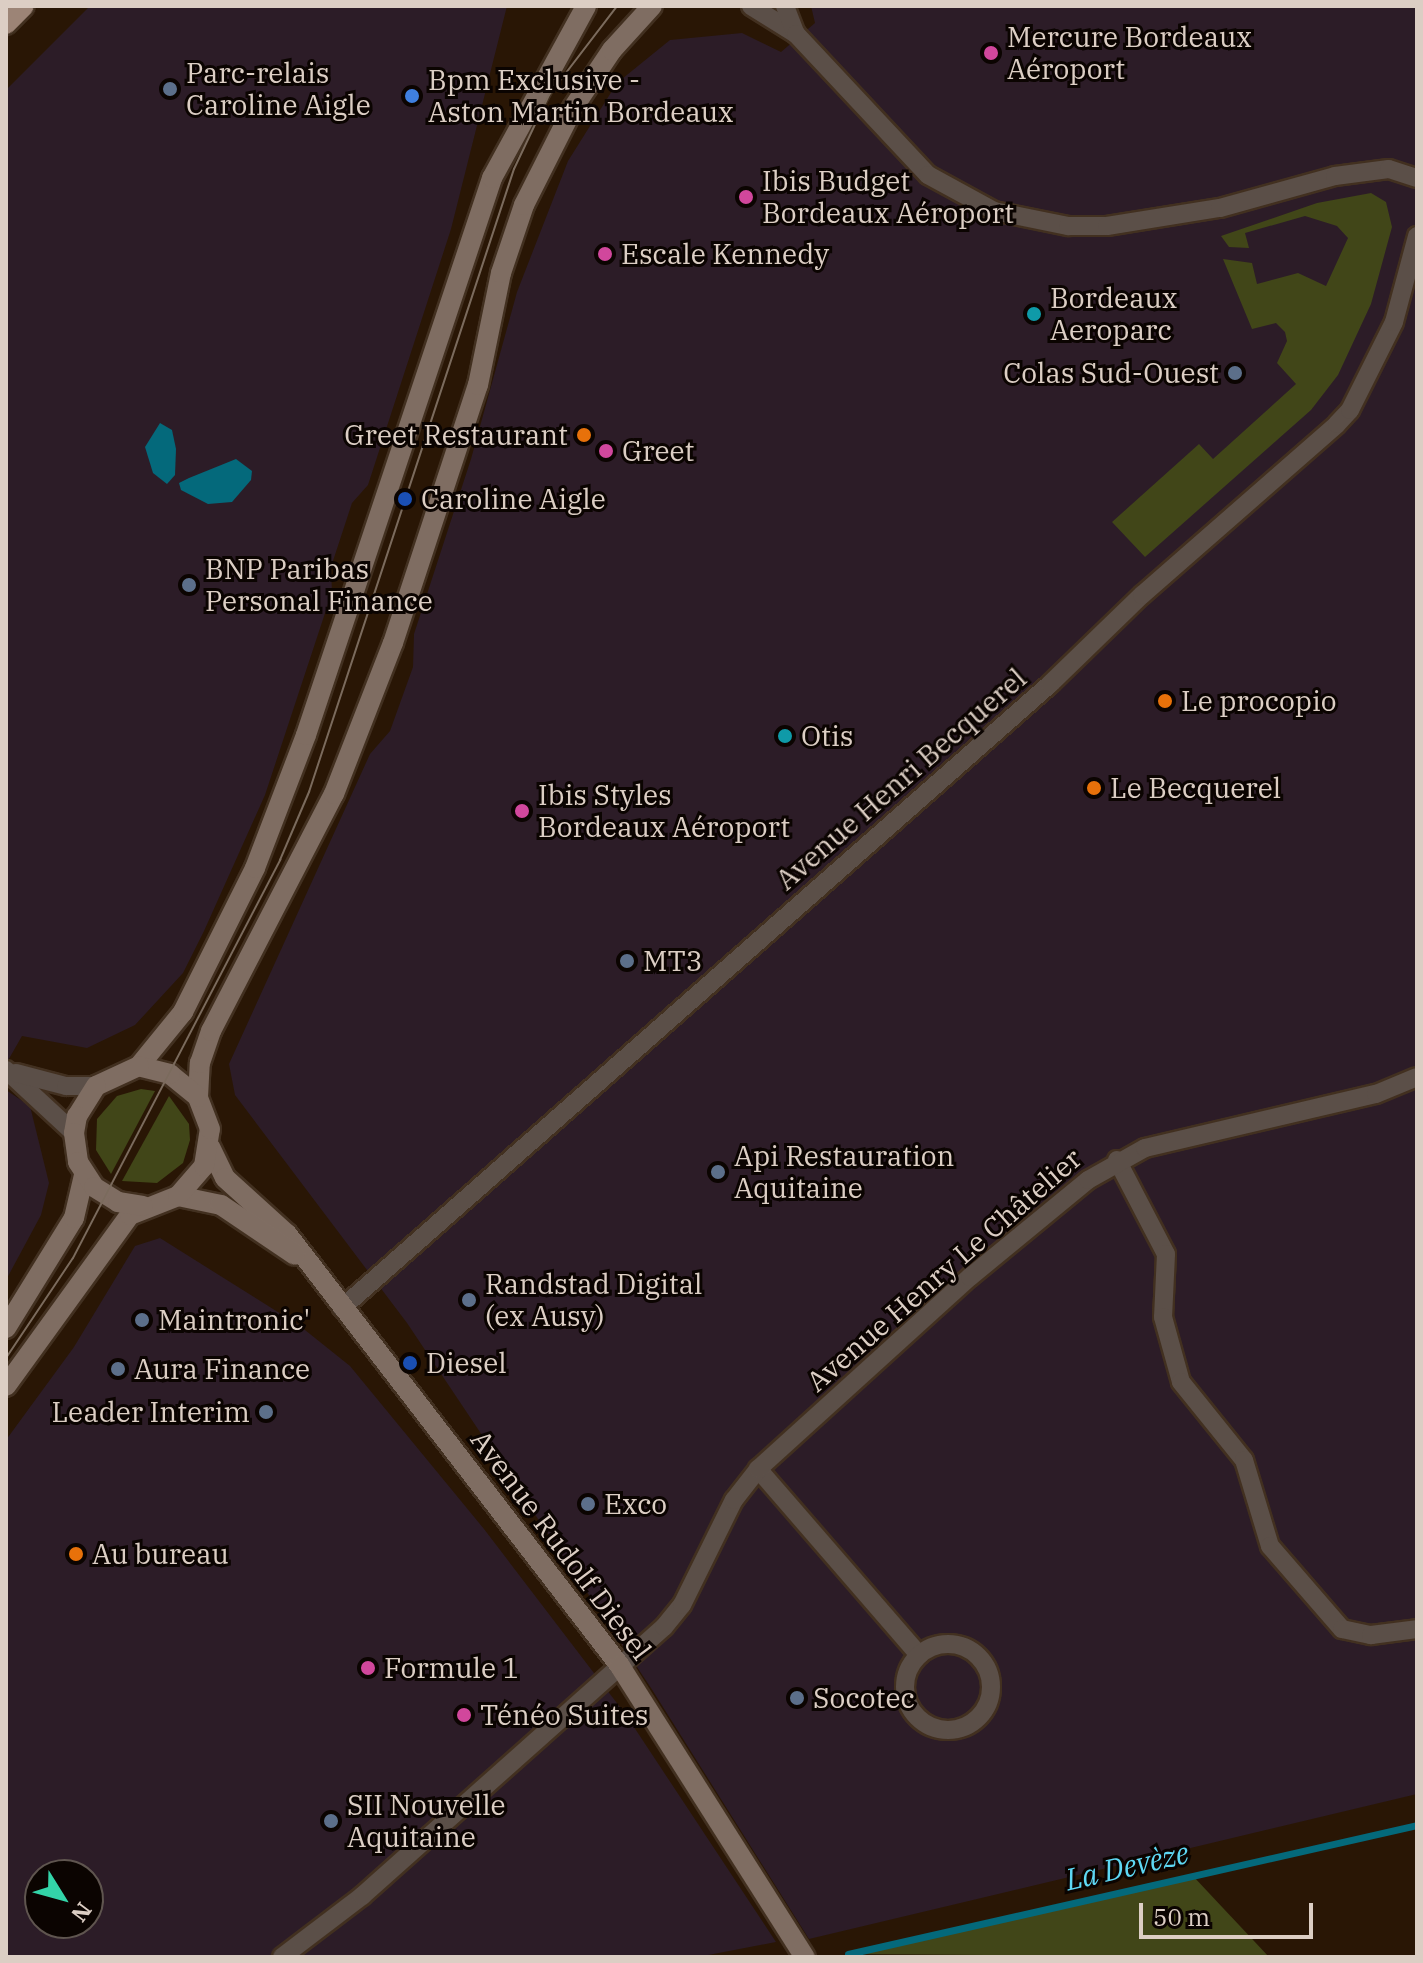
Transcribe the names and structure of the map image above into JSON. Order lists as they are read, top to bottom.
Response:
{
  "streets": {
    "street": ["Avenue Henri Becquerel", "Avenue Henry Le Châtelier", "Avenue Rudolf Diesel"]
  },
  "crossings": [
    ["Avenue Henri Becquerel", "Avenue Rudolf Diesel"],
    ["Avenue Henry Le Châtelier", "Avenue Rudolf Diesel"]
  ],
  "water": ["La Devèze"],
  "places": [
    "Mercure Bordeaux Aéroport",
    "Parc-relais Caroline Aigle",
    "Bpm Exclusive - Aston Martin Bordeaux",
    "Ibis Budget Bordeaux Aéroport",
    "Escale Kennedy",
    "Bordeaux Aeroparc",
    "Colas Sud-Ouest",
    "Greet Restaurant",
    "Greet",
    "Caroline Aigle",
    "BNP Paribas Personal Finance",
    "Le procopio",
    "Otis",
    "Le Becquerel",
    "Ibis Styles Bordeaux Aéroport",
    "MT3",
    "Api Restauration Aquitaine",
    "Randstad Digital (ex Ausy)",
    "Maintronic'",
    "Diesel",
    "Aura Finance",
    "Leader Interim",
    "Exco",
    "Au bureau",
    "Formule 1",
    "Socotec",
    "Ténéo Suites",
    "SII Nouvelle Aquitaine"
  ],
  "scale_bar": "50 m",
  "north": "bottom right"
}
